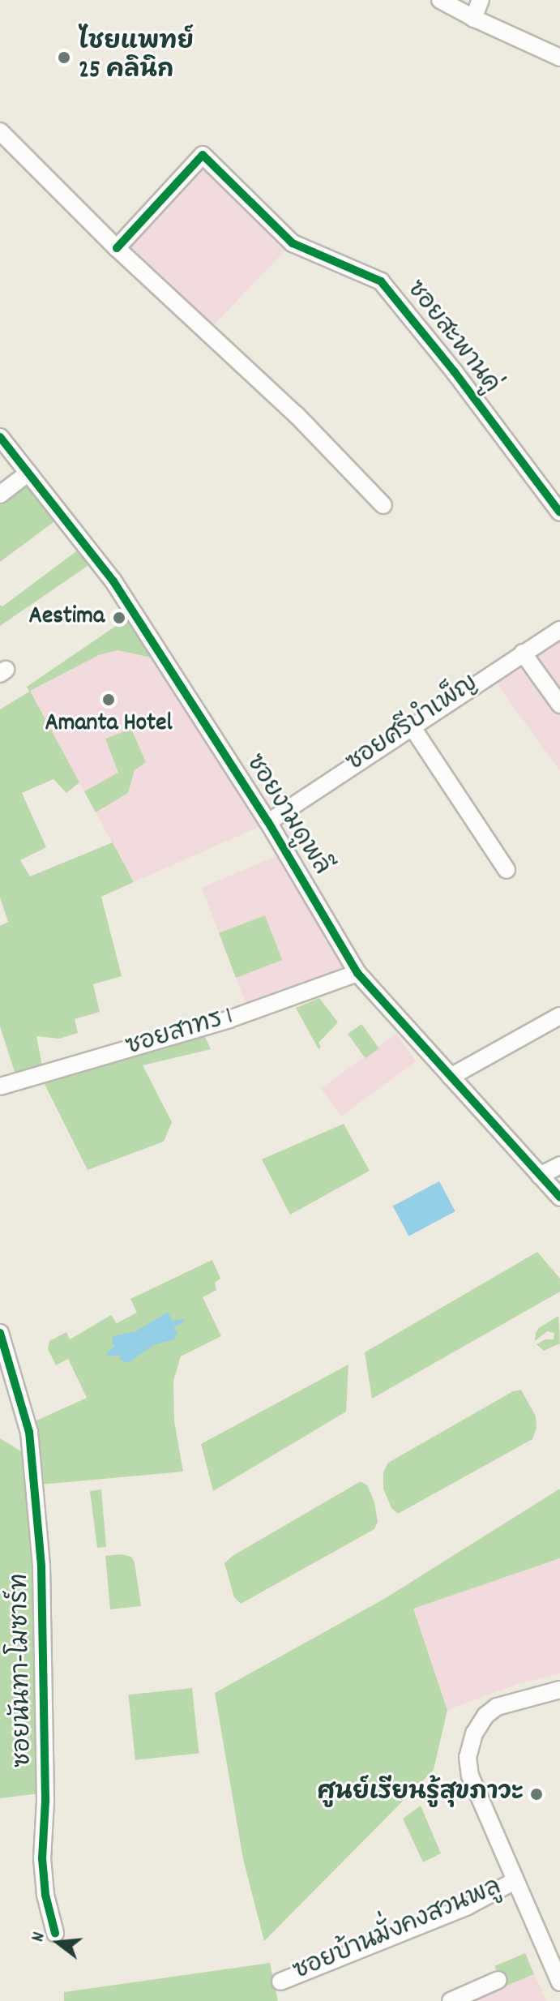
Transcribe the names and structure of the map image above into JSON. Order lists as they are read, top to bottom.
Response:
{
  "streets": {
    "street": [
      "ซอยสะพานคู่",
      "ซอยศรีบำเพ็ญ",
      "ซอยงามดูพลี",
      "ซอยสาทร 1",
      "ซอยนันทา-โมซาร์ท",
      "ซอยบ้านมั่งคงสวนพลู"
    ]
  },
  "crossings": [
    ["ซอยศรีบำเพ็ญ", "ซอยงามดูพลี"],
    ["ซอยงามดูพลี", "ซอยสาทร 1"]
  ],
  "places": [
    "ไชยแพทย์ 25 คลินิก",
    "Aestima",
    "Amanta Hotel",
    "ศูนย์เรียนรู้สุขภาวะ"
  ],
  "north": "left"
}
